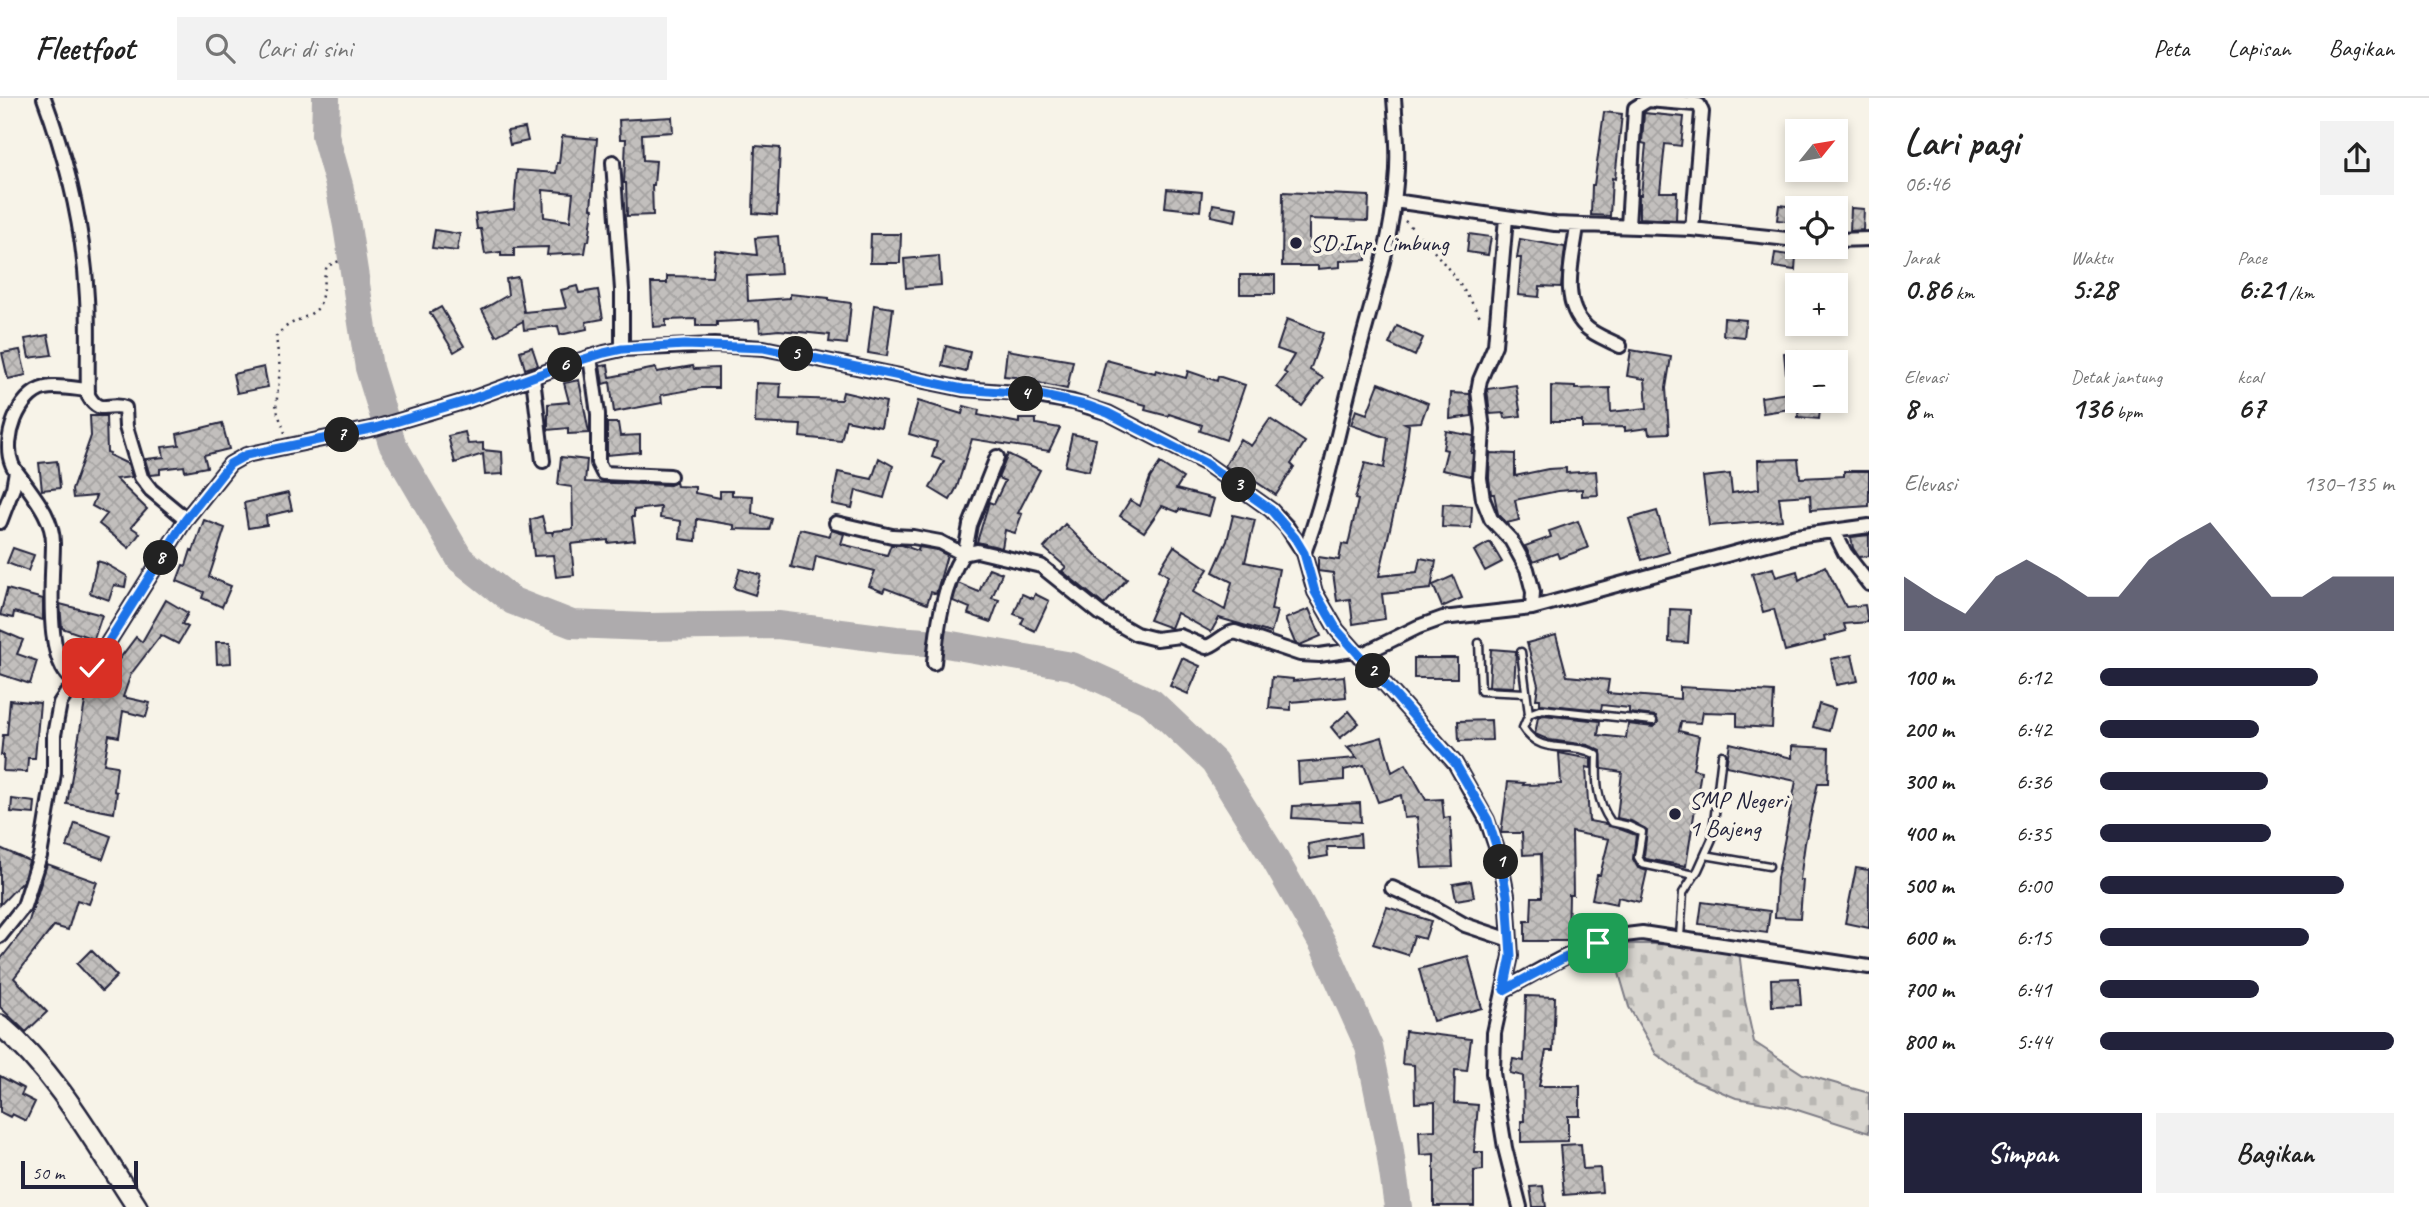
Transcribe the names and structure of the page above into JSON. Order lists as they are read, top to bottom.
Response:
{
  "places": ["SD Inp. Limbung", "SMP Negeri 1 Bajeng"],
  "scale_bar": "50 m",
  "north": "top right",
  "page": {
    "header": "Fleetfoot",
    "search": "Cari di sini",
    "nav": ["Peta", "Lapisan", "Bagikan"],
    "heading": ["Lari pagi", "06:46"],
    "map_buttons": ["+", "−"],
    "stats": [
      ["Jarak", "0.86 km"],
      ["Waktu", "5:28"],
      ["Pace", "6:21 /km"],
      ["Elevasi", "8 m"],
      ["Detak jantung", "136 bpm"],
      ["kcal", "67"]
    ],
    "pins": [
      "5",
      "6",
      "4",
      "7",
      "3",
      "8",
      "2",
      "1"
    ],
    "chart": ["Elevasi", "130–135 m"],
    "list": [
      {
        "name": "100 m",
        "note": "6:12"
      },
      {
        "name": "200 m",
        "note": "6:42"
      },
      {
        "name": "300 m",
        "note": "6:36"
      },
      {
        "name": "400 m",
        "note": "6:35"
      },
      {
        "name": "500 m",
        "note": "6:00"
      },
      {
        "name": "600 m",
        "note": "6:15"
      },
      {
        "name": "700 m",
        "note": "6:41"
      },
      {
        "name": "800 m",
        "note": "5:44"
      }
    ],
    "buttons": ["Simpan", "Bagikan"],
    "scale": "50 m"
  }
}
